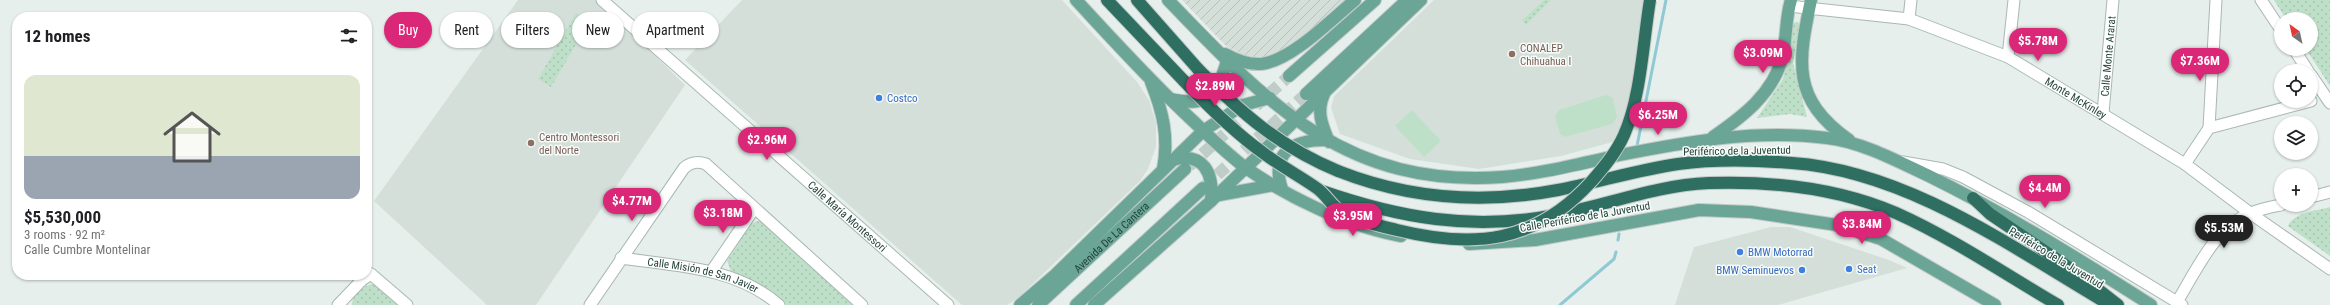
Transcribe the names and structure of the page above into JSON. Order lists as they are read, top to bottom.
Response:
{
  "streets": {
    "highway": ["Periférico de la Juventud"],
    "main road": ["Calle Periférico de la Juventud", "Avenida De La Cantera"],
    "street": [
      "Calle Monte Ararat",
      "Monte McKinley",
      "Calle María Montessori",
      "Calle Misión de San Javier"
    ]
  },
  "crossings": [
    ["Calle Monte Ararat", "Monte McKinley"]
  ],
  "places": [
    "CONALEP Chihuahua I",
    "Costco",
    "Centro Montessori del Norte",
    "BMW Motorrad",
    "Seat",
    "BMW Seminuevos"
  ],
  "north": "top left",
  "page": {
    "map_buttons": "+",
    "chip": [
      "Buy",
      "Rent",
      "Filters",
      "New",
      "Apartment"
    ],
    "heading": "12 homes",
    "price": [
      "$5.78M",
      "$3.09M",
      "$7.36M",
      "$2.89M",
      "$6.25M",
      "$2.96M",
      "$4.4M",
      "$4.77M",
      "$3.18M",
      "$3.95M",
      "$3.84M",
      "$5.53M"
    ],
    "list": [
      {
        "name": "$5,530,000",
        "note": "3 rooms · 92 m² · Calle Cumbre Montelinar"
      }
    ]
  }
}
